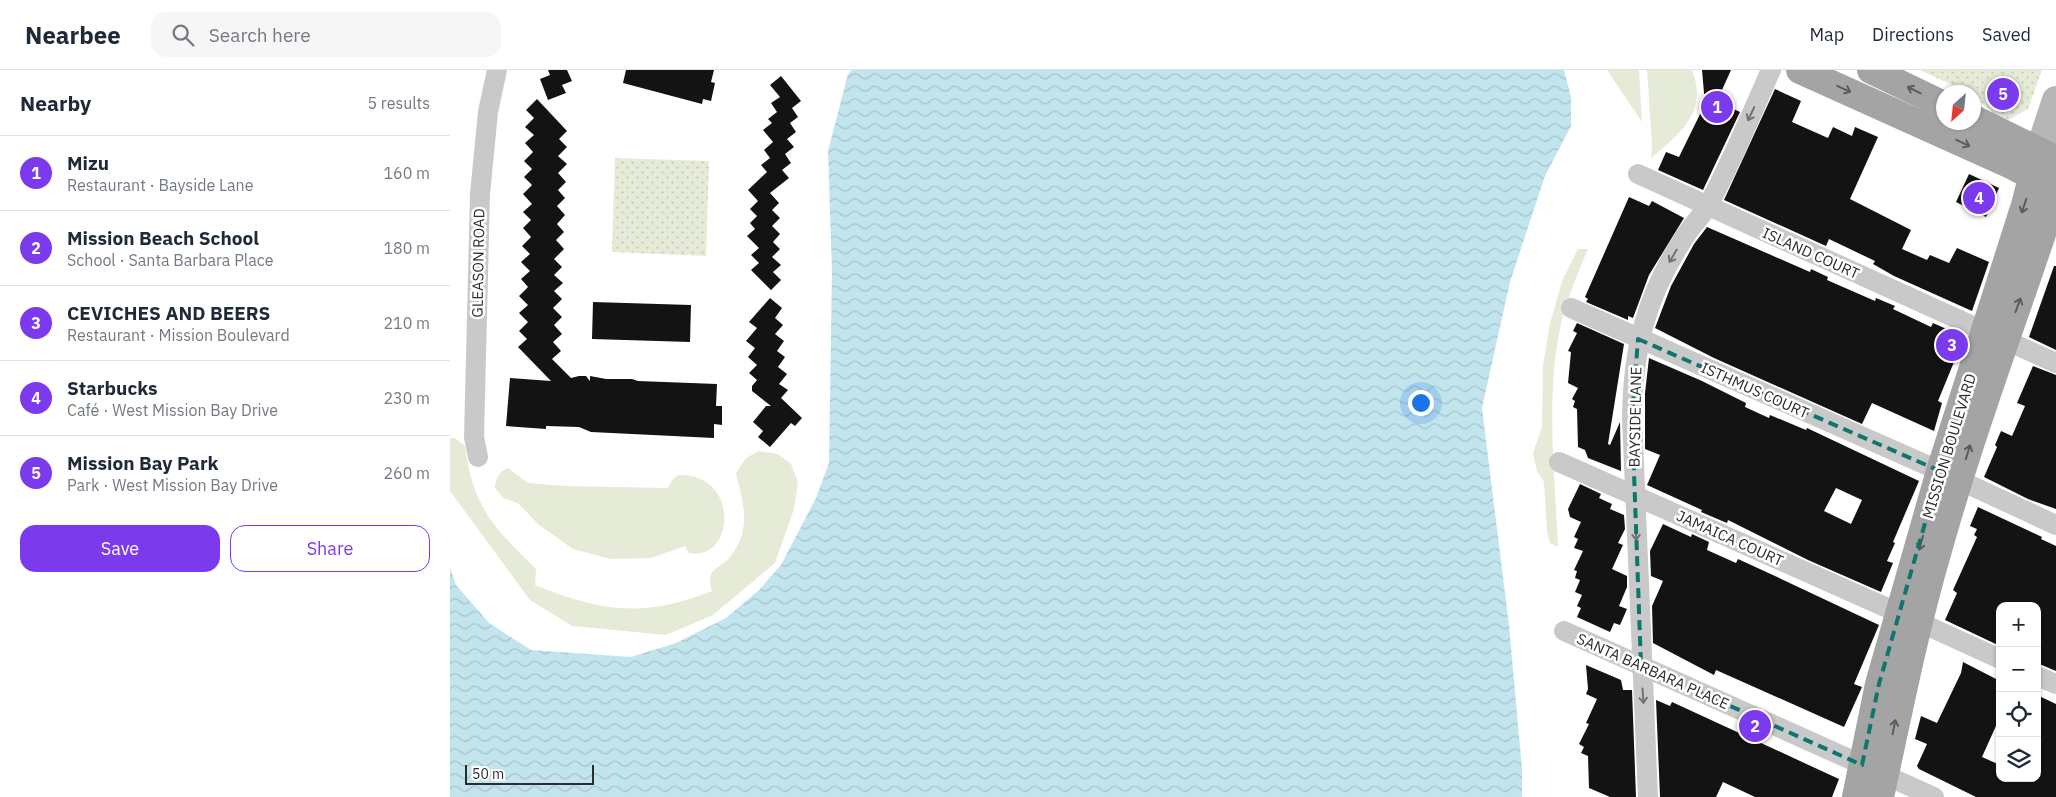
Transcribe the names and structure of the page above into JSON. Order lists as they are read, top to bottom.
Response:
{
  "streets": {
    "main road": ["MISSION BOULEVARD"],
    "street": [
      "ISLAND COURT",
      "GLEASON ROAD",
      "ISTHMUS COURT",
      "BAYSIDE LANE",
      "JAMAICA COURT",
      "SANTA BARBARA PLACE"
    ]
  },
  "crossings": [
    ["ISLAND COURT", "BAYSIDE LANE"],
    ["ISLAND COURT", "MISSION BOULEVARD"],
    ["ISTHMUS COURT", "BAYSIDE LANE"],
    ["ISTHMUS COURT", "MISSION BOULEVARD"],
    ["BAYSIDE LANE", "JAMAICA COURT"],
    ["BAYSIDE LANE", "SANTA BARBARA PLACE"],
    ["MISSION BOULEVARD", "JAMAICA COURT"],
    ["MISSION BOULEVARD", "SANTA BARBARA PLACE"]
  ],
  "one_way": ["BAYSIDE LANE"],
  "scale_bar": "50 m",
  "north": "bottom left",
  "page": {
    "header": "Nearbee",
    "search": "Search here",
    "nav": ["Map", "Directions", "Saved"],
    "heading": ["Nearby", "5 results"],
    "pins": [
      "5",
      "1",
      "4",
      "3",
      "2"
    ],
    "list": [
      {
        "mark": "1",
        "name": "Mizu",
        "note": "Restaurant · Bayside Lane",
        "value": "160 m"
      },
      {
        "mark": "2",
        "name": "Mission Beach School",
        "note": "School · Santa Barbara Place",
        "value": "180 m"
      },
      {
        "mark": "3",
        "name": "CEVICHES AND BEERS",
        "note": "Restaurant · Mission Boulevard",
        "value": "210 m"
      },
      {
        "mark": "4",
        "name": "Starbucks",
        "note": "Café · West Mission Bay Drive",
        "value": "230 m"
      },
      {
        "mark": "5",
        "name": "Mission Bay Park",
        "note": "Park · West Mission Bay Drive",
        "value": "260 m"
      }
    ],
    "buttons": ["Save", "Share"],
    "map_buttons": ["+", "−"],
    "scale": "50 m"
  }
}
